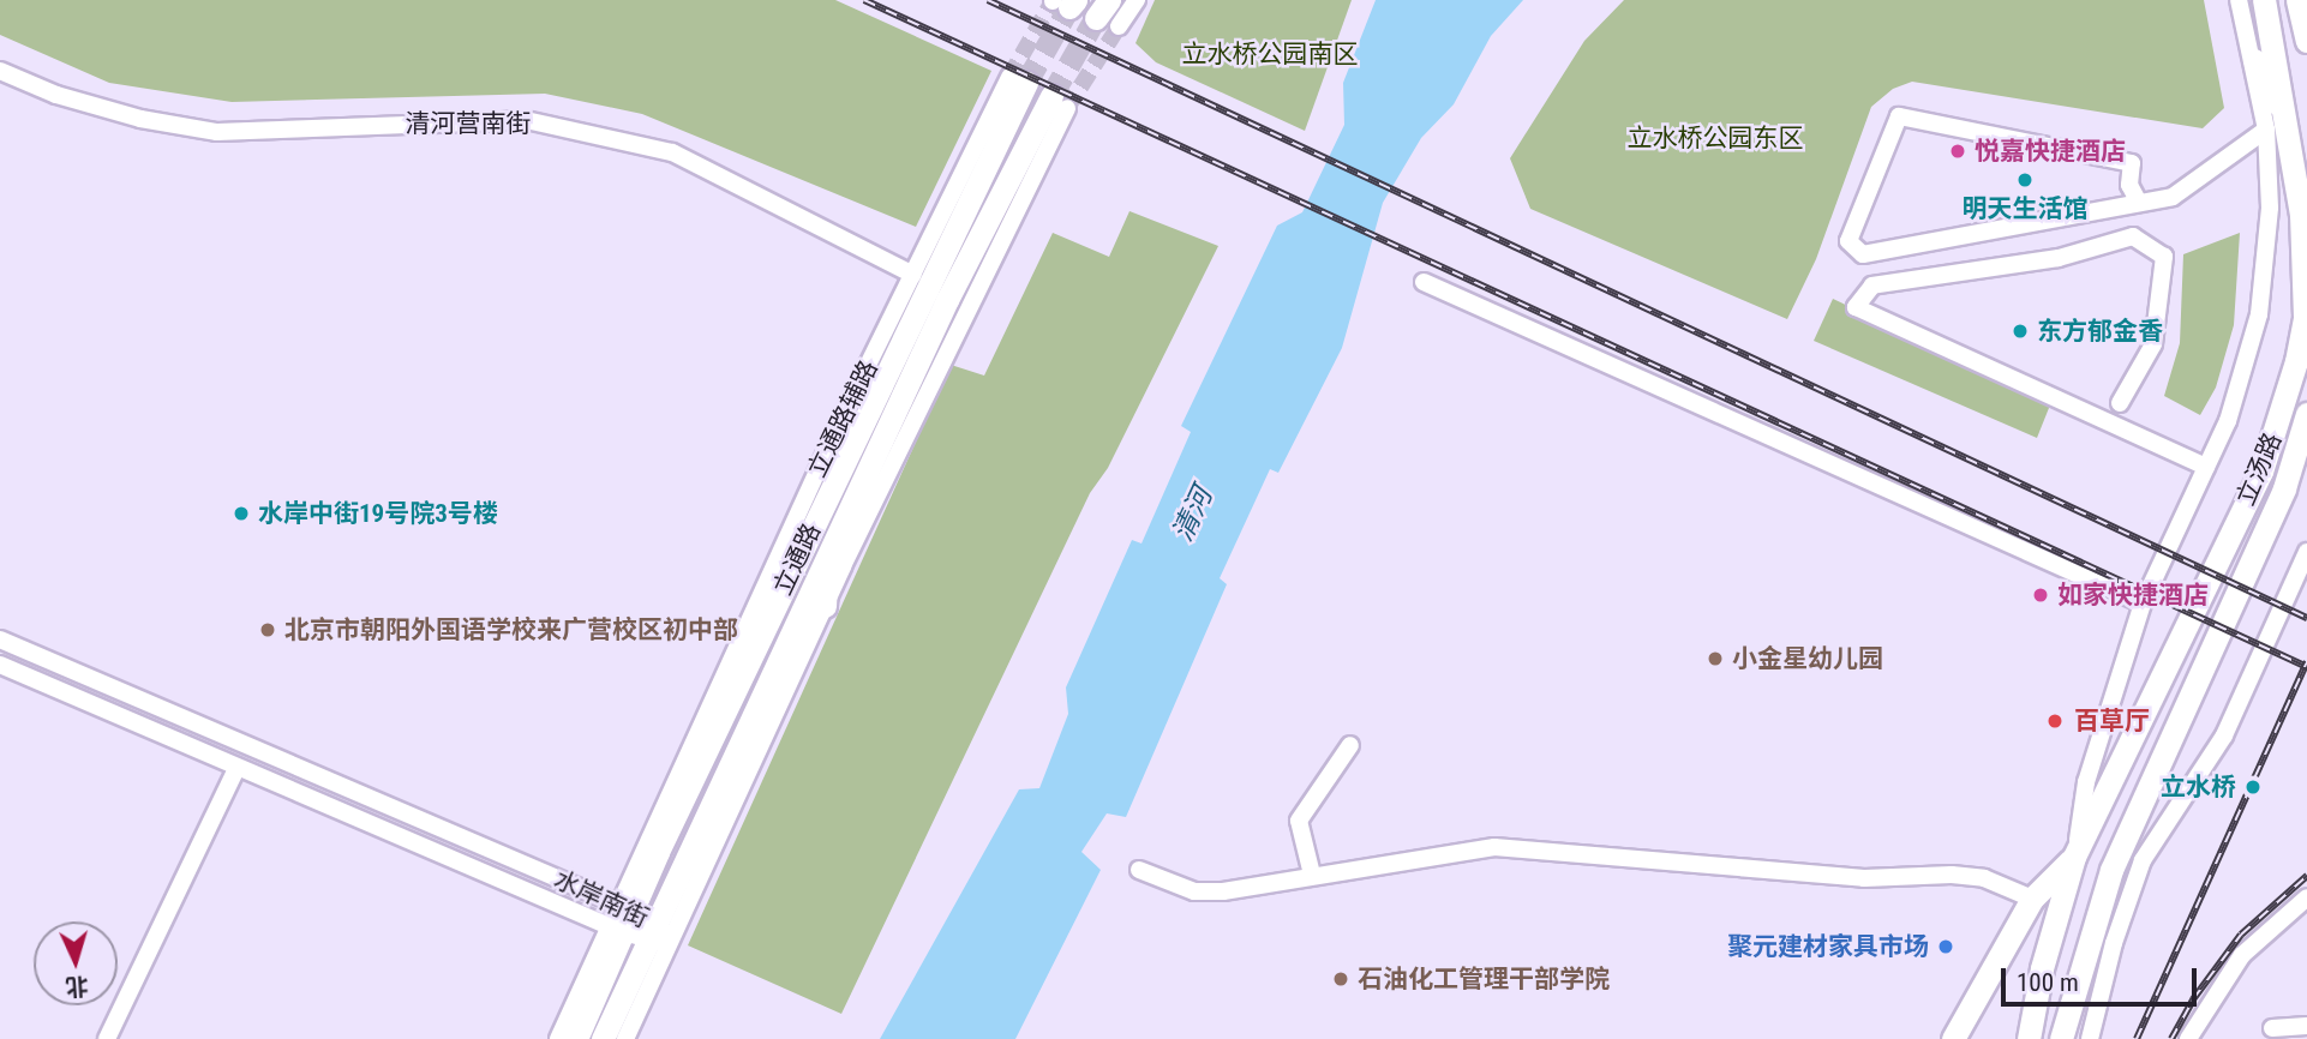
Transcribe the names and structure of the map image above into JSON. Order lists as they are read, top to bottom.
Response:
{
  "streets": {
    "main road": ["立汤路", "立通路"],
    "street": ["清河营南街", "立通路辅路", "水岸南街"]
  },
  "crossings": [
    ["清河营南街", "立通路辅路"],
    ["立通路辅路", "立通路"],
    ["立通路辅路", "水岸南街"],
    ["立通路", "水岸南街"]
  ],
  "water": ["清河"],
  "parks": ["立水桥公园南区", "立水桥公园东区"],
  "places": [
    "悦嘉快捷酒店",
    "明天生活馆",
    "东方郁金香",
    "水岸中街19号院3号楼",
    "如家快捷酒店",
    "北京市朝阳外国语学校来广营校区初中部",
    "小金星幼儿园",
    "百草厅",
    "立水桥",
    "聚元建材家具市场",
    "石油化工管理干部学院"
  ],
  "scale_bar": "100 m",
  "north": "bottom"
}
